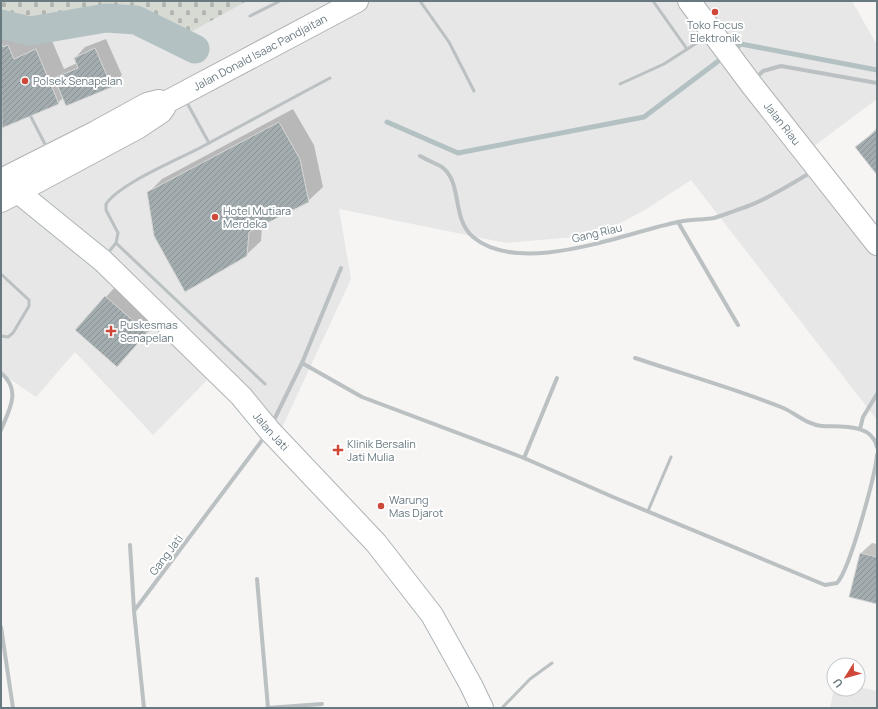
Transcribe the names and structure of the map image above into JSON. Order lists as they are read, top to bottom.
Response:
{
  "streets": {
    "main road": ["Jalan Donald Isaac Pandjaitan", "Jalan Riau", "Jalan Jati"],
    "street": ["Gang Riau", "Gang Jati"]
  },
  "crossings": [
    ["Jalan Donald Isaac Pandjaitan", "Jalan Jati"],
    ["Jalan Riau", "Gang Riau"],
    ["Jalan Jati", "Gang Jati"]
  ],
  "places": {
    "other": [
      "Toko Focus Elektronik",
      "Polsek Senapelan",
      "Hotel Mutiara Merdeka",
      "Warung Mas Djarot"
    ],
    "health": ["Puskesmas Senapelan", "Klinik Bersalin Jati Mulia"]
  },
  "north": "bottom left"
}
